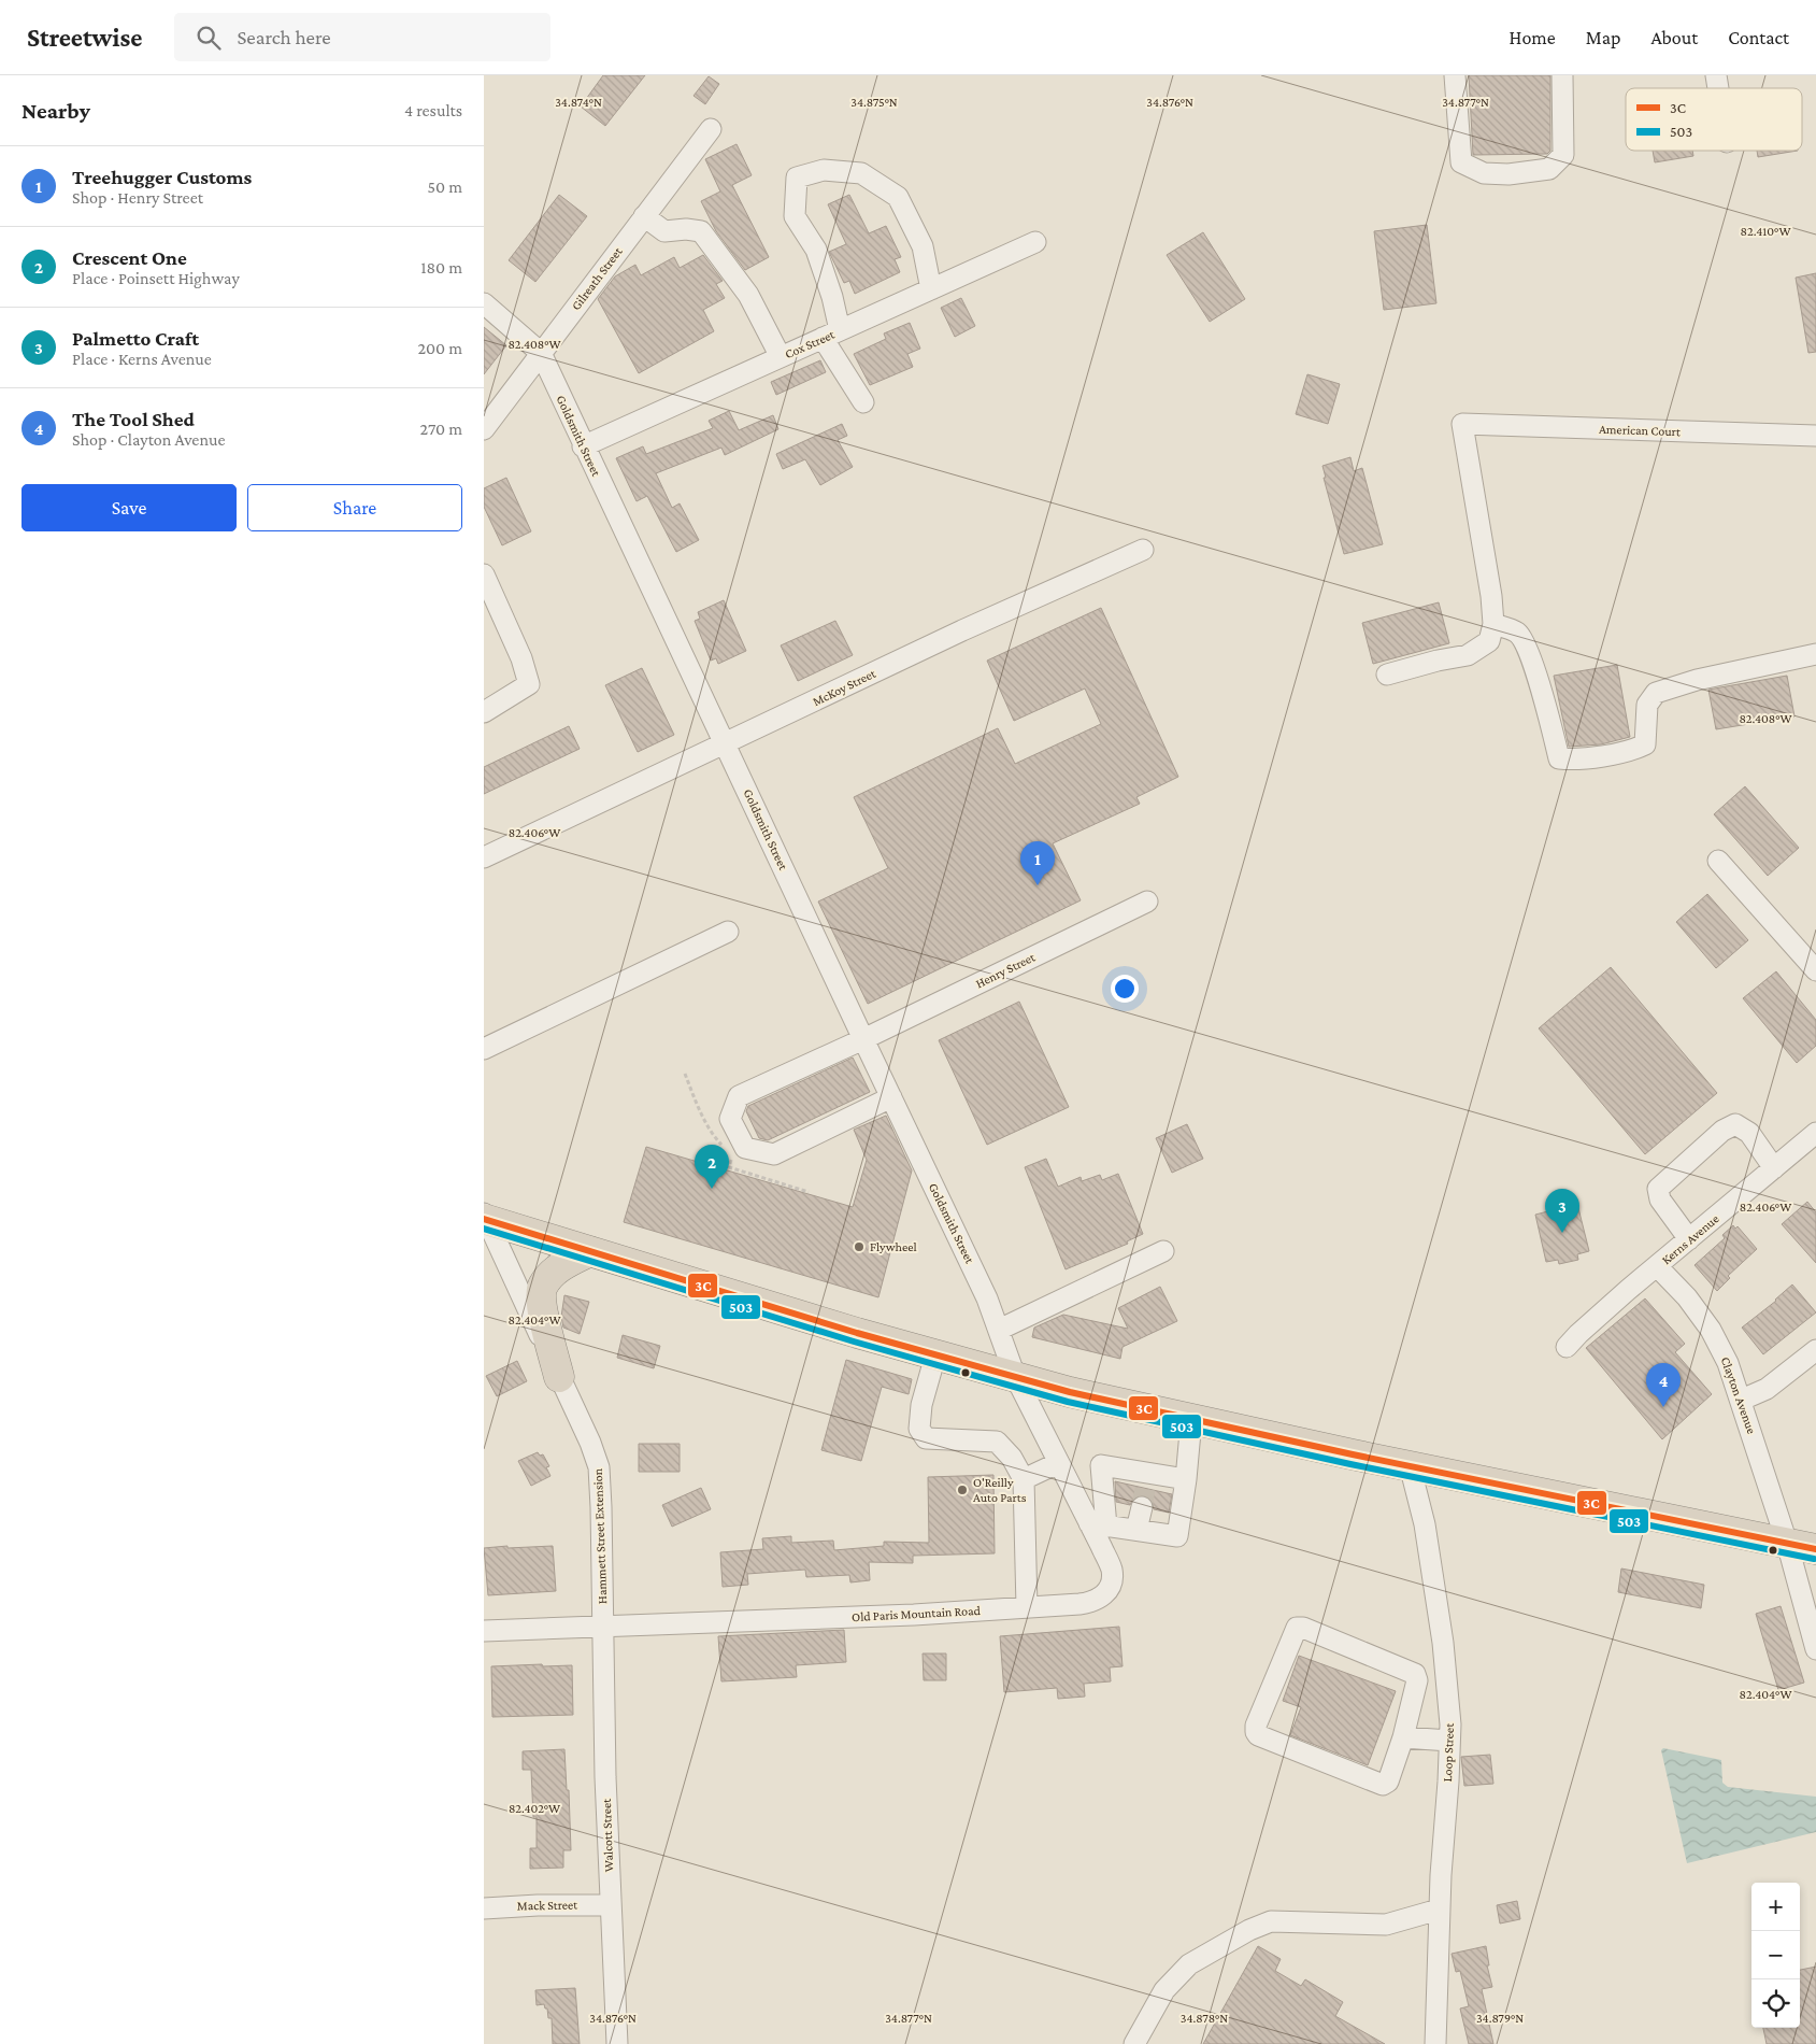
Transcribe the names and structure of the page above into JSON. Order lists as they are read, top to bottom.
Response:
{
  "streets": {
    "street": [
      "Gilreath Street",
      "Cox Street",
      "American Court",
      "Goldsmith Street",
      "McKoy Street",
      "Henry Street",
      "Kerns Avenue",
      "Clayton Avenue",
      "Hammett Street Extension",
      "Old Paris Mountain Road",
      "Loop Street",
      "Walcott Street",
      "Mack Street"
    ]
  },
  "crossings": [
    ["Gilreath Street", "Goldsmith Street"],
    ["Cox Street", "Goldsmith Street"],
    ["Goldsmith Street", "McKoy Street"],
    ["Goldsmith Street", "Henry Street"],
    ["Goldsmith Street", "Old Paris Mountain Road"],
    ["Kerns Avenue", "Clayton Avenue"],
    ["Hammett Street Extension", "Old Paris Mountain Road"],
    ["Hammett Street Extension", "Walcott Street"],
    ["Old Paris Mountain Road", "Walcott Street"],
    ["Walcott Street", "Mack Street"]
  ],
  "places": ["Flywheel", "O'Reilly Auto Parts"],
  "lines": ["transit line 3C", "transit line 503"],
  "legend": ["3C", "503"],
  "page": {
    "header": "Streetwise",
    "search": "Search here",
    "nav": [
      "Home",
      "Map",
      "About",
      "Contact"
    ],
    "heading": ["Nearby", "4 results"],
    "list": [
      {
        "mark": "1",
        "name": "Treehugger Customs",
        "note": "Shop · Henry Street",
        "value": "50 m"
      },
      {
        "mark": "2",
        "name": "Crescent One",
        "note": "Place · Poinsett Highway",
        "value": "180 m"
      },
      {
        "mark": "3",
        "name": "Palmetto Craft",
        "note": "Place · Kerns Avenue",
        "value": "200 m"
      },
      {
        "mark": "4",
        "name": "The Tool Shed",
        "note": "Shop · Clayton Avenue",
        "value": "270 m"
      }
    ],
    "buttons": ["Save", "Share"],
    "pins": [
      "1",
      "2",
      "3",
      "4"
    ],
    "map_buttons": ["+", "−"]
  },
  "coordinates": [
    "34.874°N",
    "34.875°N",
    "34.876°N",
    "34.877°N",
    "82.410°W",
    "82.408°W",
    "82.406°W",
    "82.404°W",
    "82.402°W",
    "34.878°N",
    "34.879°N"
  ]
}
